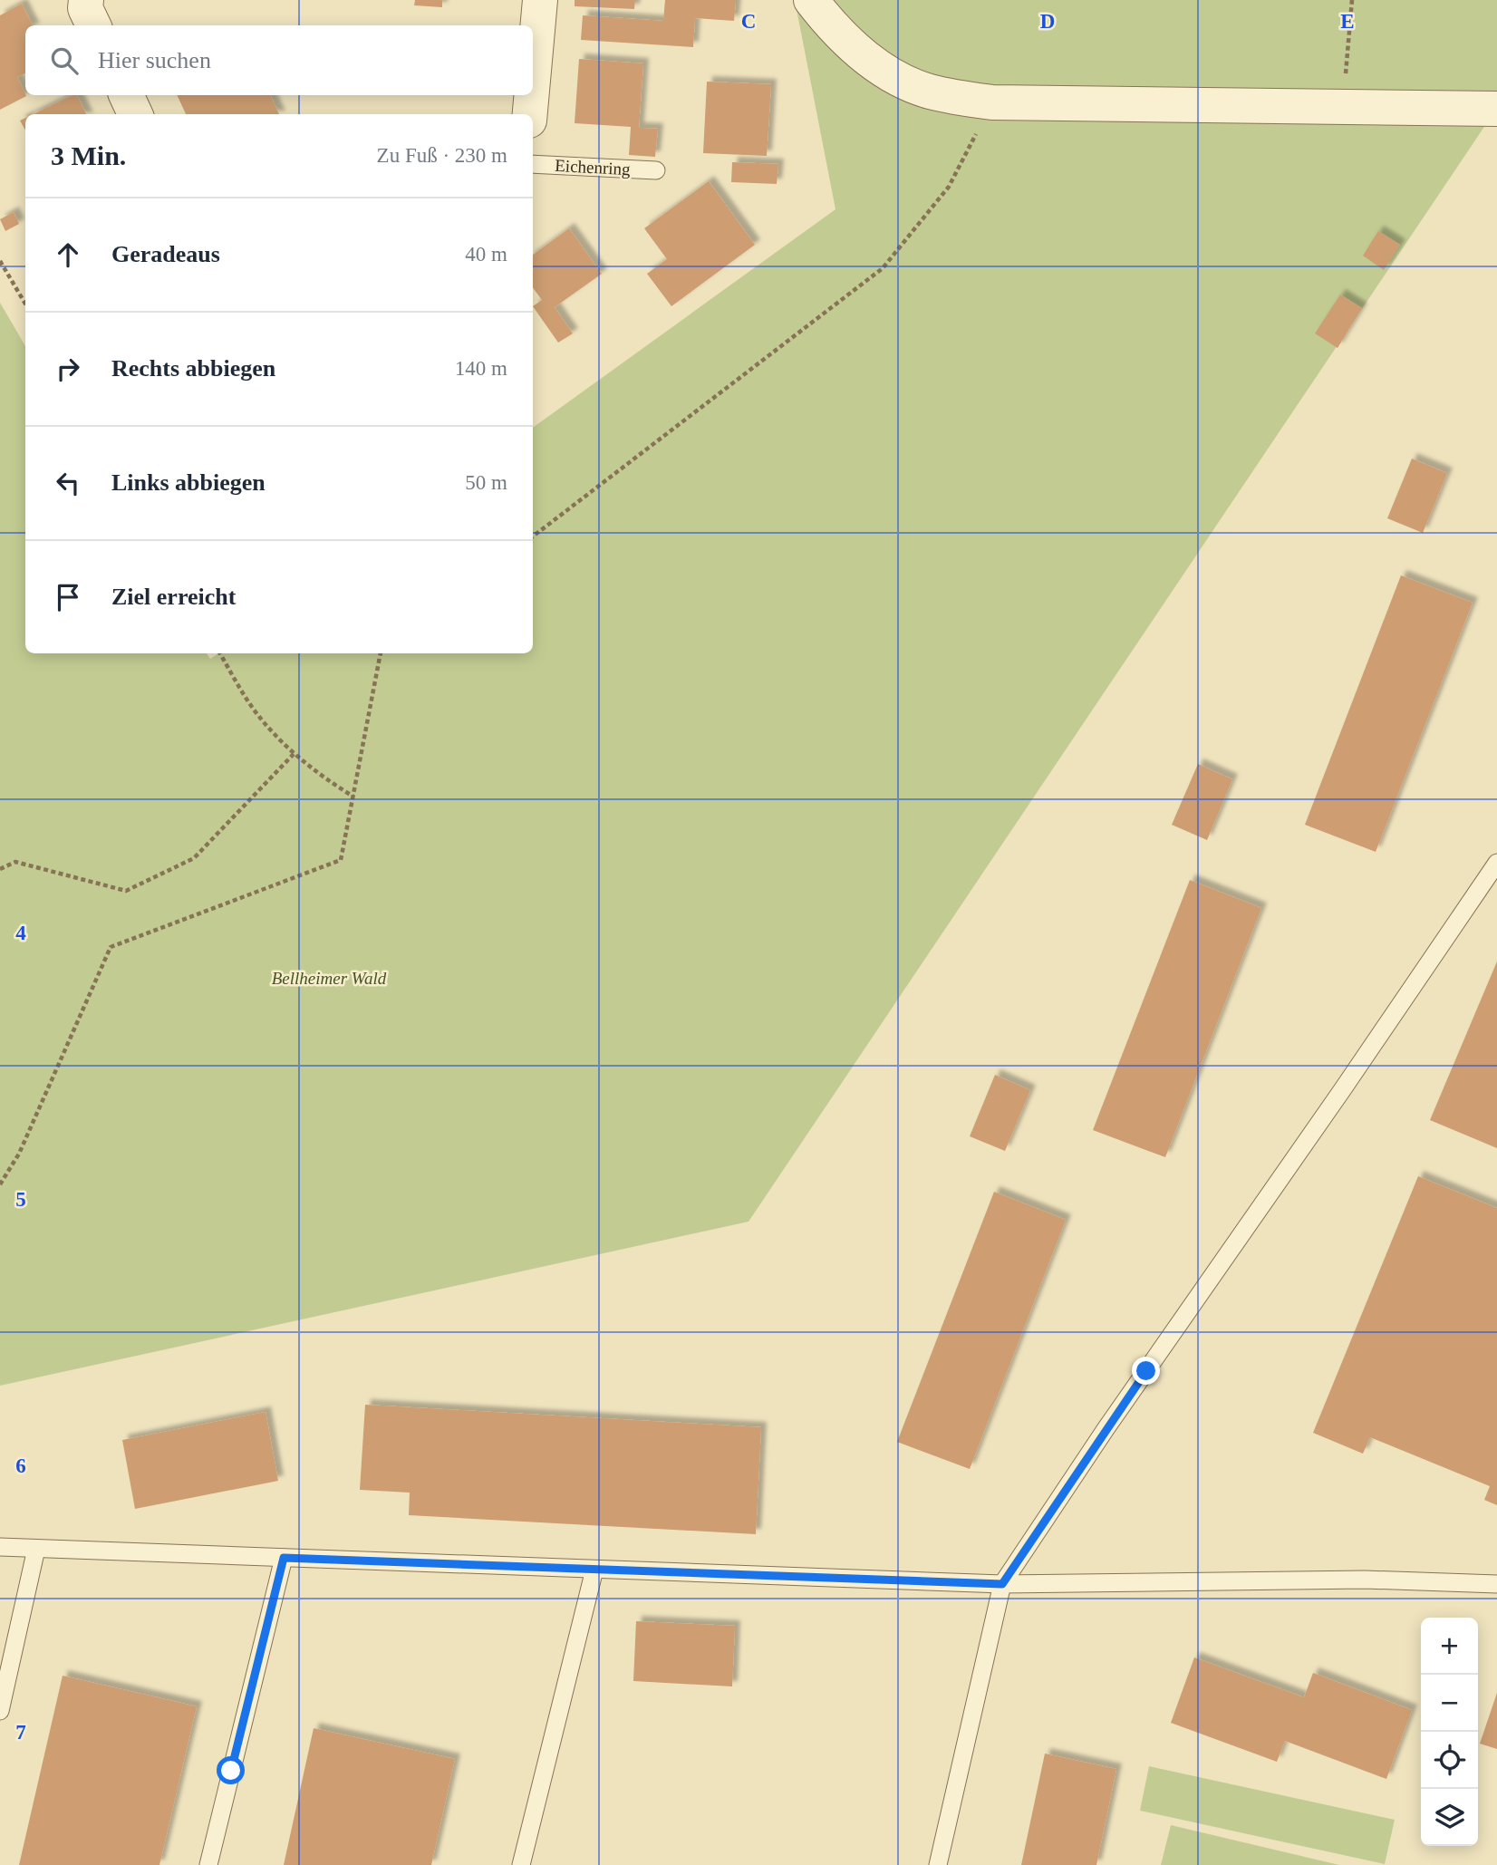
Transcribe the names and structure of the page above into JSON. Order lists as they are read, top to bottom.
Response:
{
  "streets": {
    "lane": ["Eichenring"]
  },
  "parks": ["Bellheimer Wald"],
  "page": {
    "search": "Hier suchen",
    "heading": ["3 Min.", "Zu Fuß · 230 m"],
    "list": [
      ["Geradeaus", "40 m"],
      ["Rechts abbiegen", "140 m"],
      ["Links abbiegen", "50 m"],
      "Ziel erreicht"
    ],
    "map_buttons": ["+", "−"]
  },
  "grid": {
    "columns": ["C", "D", "E"],
    "rows": [
      "4",
      "5",
      "6",
      "7"
    ]
  }
}
